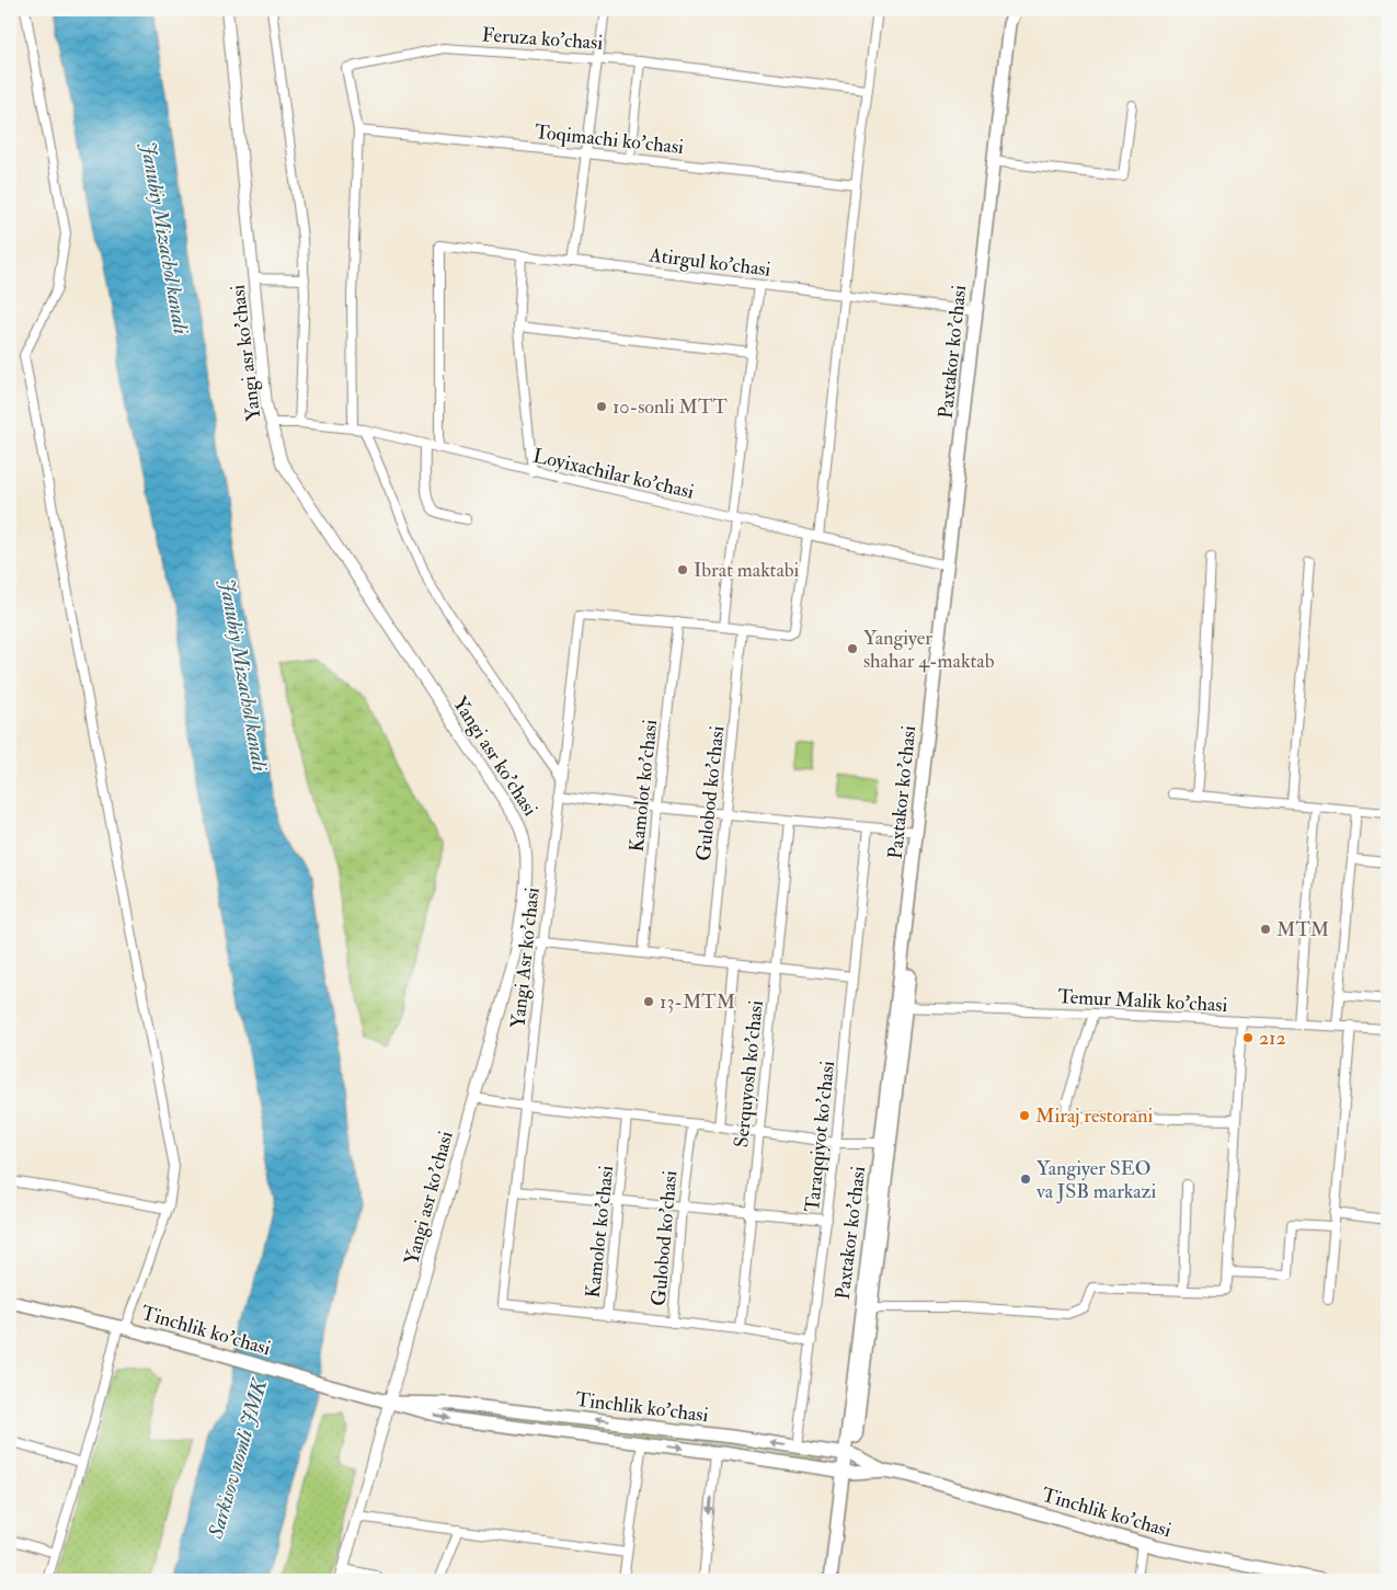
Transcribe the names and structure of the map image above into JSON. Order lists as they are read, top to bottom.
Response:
{
  "streets": {
    "main road": ["Paxtakor ko'chasi", "Tinchlik ko'chasi"],
    "street": [
      "Feruza ko'chasi",
      "Toqimachi ko'chasi",
      "Atirgul ko'chasi",
      "Yangi asr ko'chasi",
      "Loyixachilar ko'chasi",
      "Kamolot ko'chasi",
      "Gulobod ko'chasi",
      "Yangi Asr ko'chasi",
      "Temur Malik ko'chasi",
      "Serquyosh ko'chasi",
      "Taraqqiyot ko'chasi"
    ]
  },
  "crossings": [
    ["Feruza ko'chasi", "Toqimachi ko'chasi"],
    ["Feruza ko'chasi", "Loyixachilar ko'chasi"],
    ["Atirgul ko'chasi", "Paxtakor ko'chasi"],
    ["Atirgul ko'chasi", "Loyixachilar ko'chasi"],
    ["Paxtakor ko'chasi", "Loyixachilar ko'chasi"],
    ["Paxtakor ko'chasi", "Temur Malik ko'chasi"],
    ["Paxtakor ko'chasi", "Tinchlik ko'chasi"],
    ["Yangi asr ko'chasi", "Loyixachilar ko'chasi"],
    ["Yangi asr ko'chasi", "Tinchlik ko'chasi"],
    ["Kamolot ko'chasi", "Yangi Asr ko'chasi"],
    ["Taraqqiyot ko'chasi", "Tinchlik ko'chasi"]
  ],
  "water": ["Janubiy Mizachol kanali", "Sarkisov nomli JMK"],
  "places": [
    "10-sonli MTT",
    "Ibrat maktabi",
    "Yangiyer shahar 4-maktab",
    "MTM",
    "13-MTM",
    "212",
    "Miraj restorani",
    "Yangiyer SEO va JSB markazi"
  ]
}
